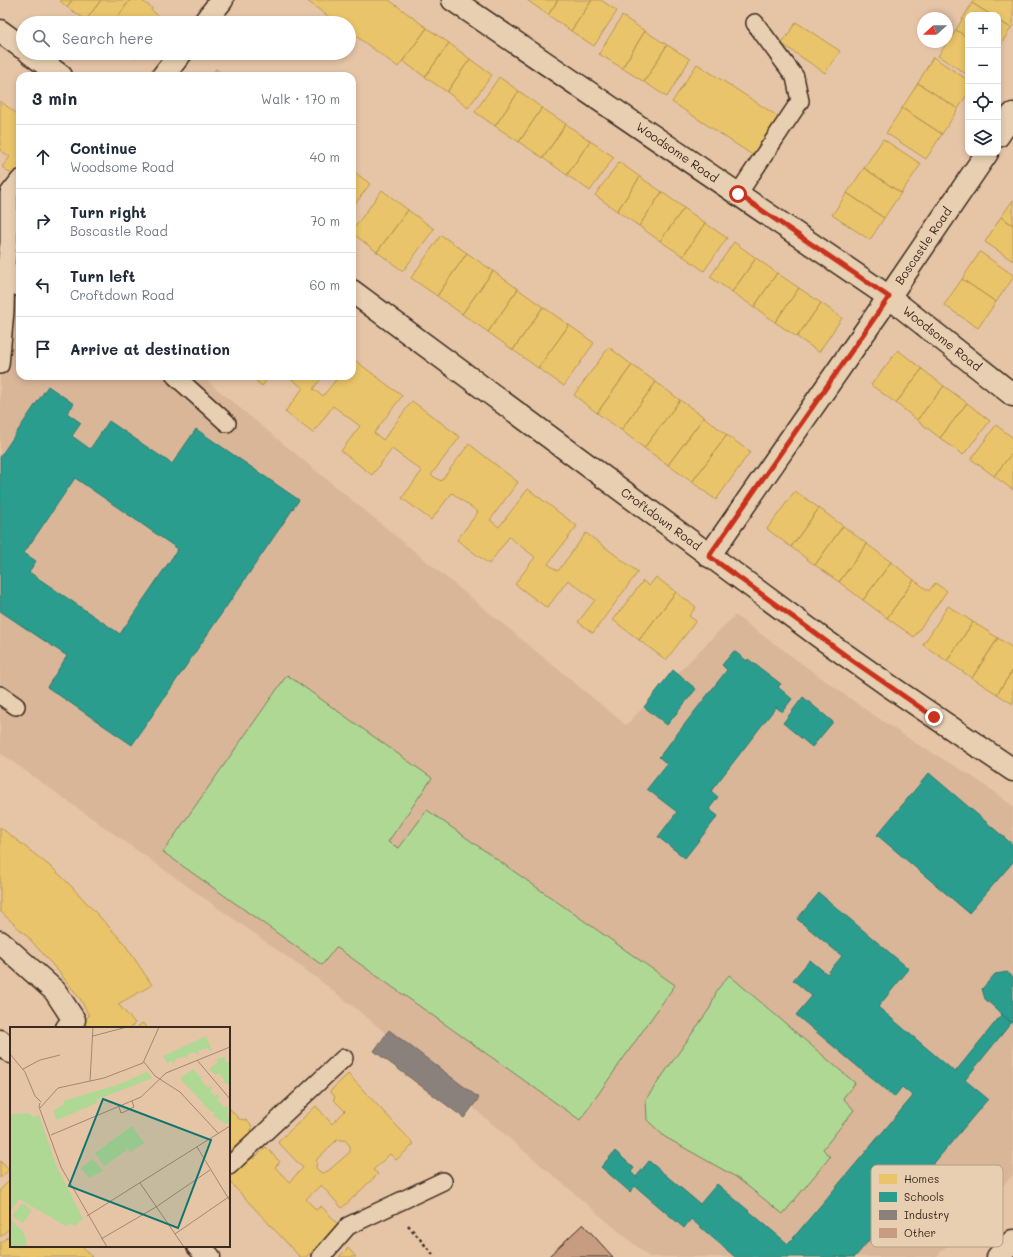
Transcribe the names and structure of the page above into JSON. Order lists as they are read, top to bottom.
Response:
{
  "streets": {
    "street": ["Woodsome Road", "Boscastle Road", "Croftdown Road"]
  },
  "crossings": [
    ["Woodsome Road", "Boscastle Road"],
    ["Boscastle Road", "Croftdown Road"]
  ],
  "legend": [
    "Homes",
    "Schools",
    "Industry",
    "Other"
  ],
  "north": "left",
  "page": {
    "map_buttons": ["+", "−"],
    "search": "Search here",
    "heading": ["3 min", "Walk · 170 m"],
    "list": [
      ["Continue", "Woodsome Road", "40 m"],
      ["Turn right", "Boscastle Road", "70 m"],
      ["Turn left", "Croftdown Road", "60 m"],
      "Arrive at destination"
    ]
  }
}
